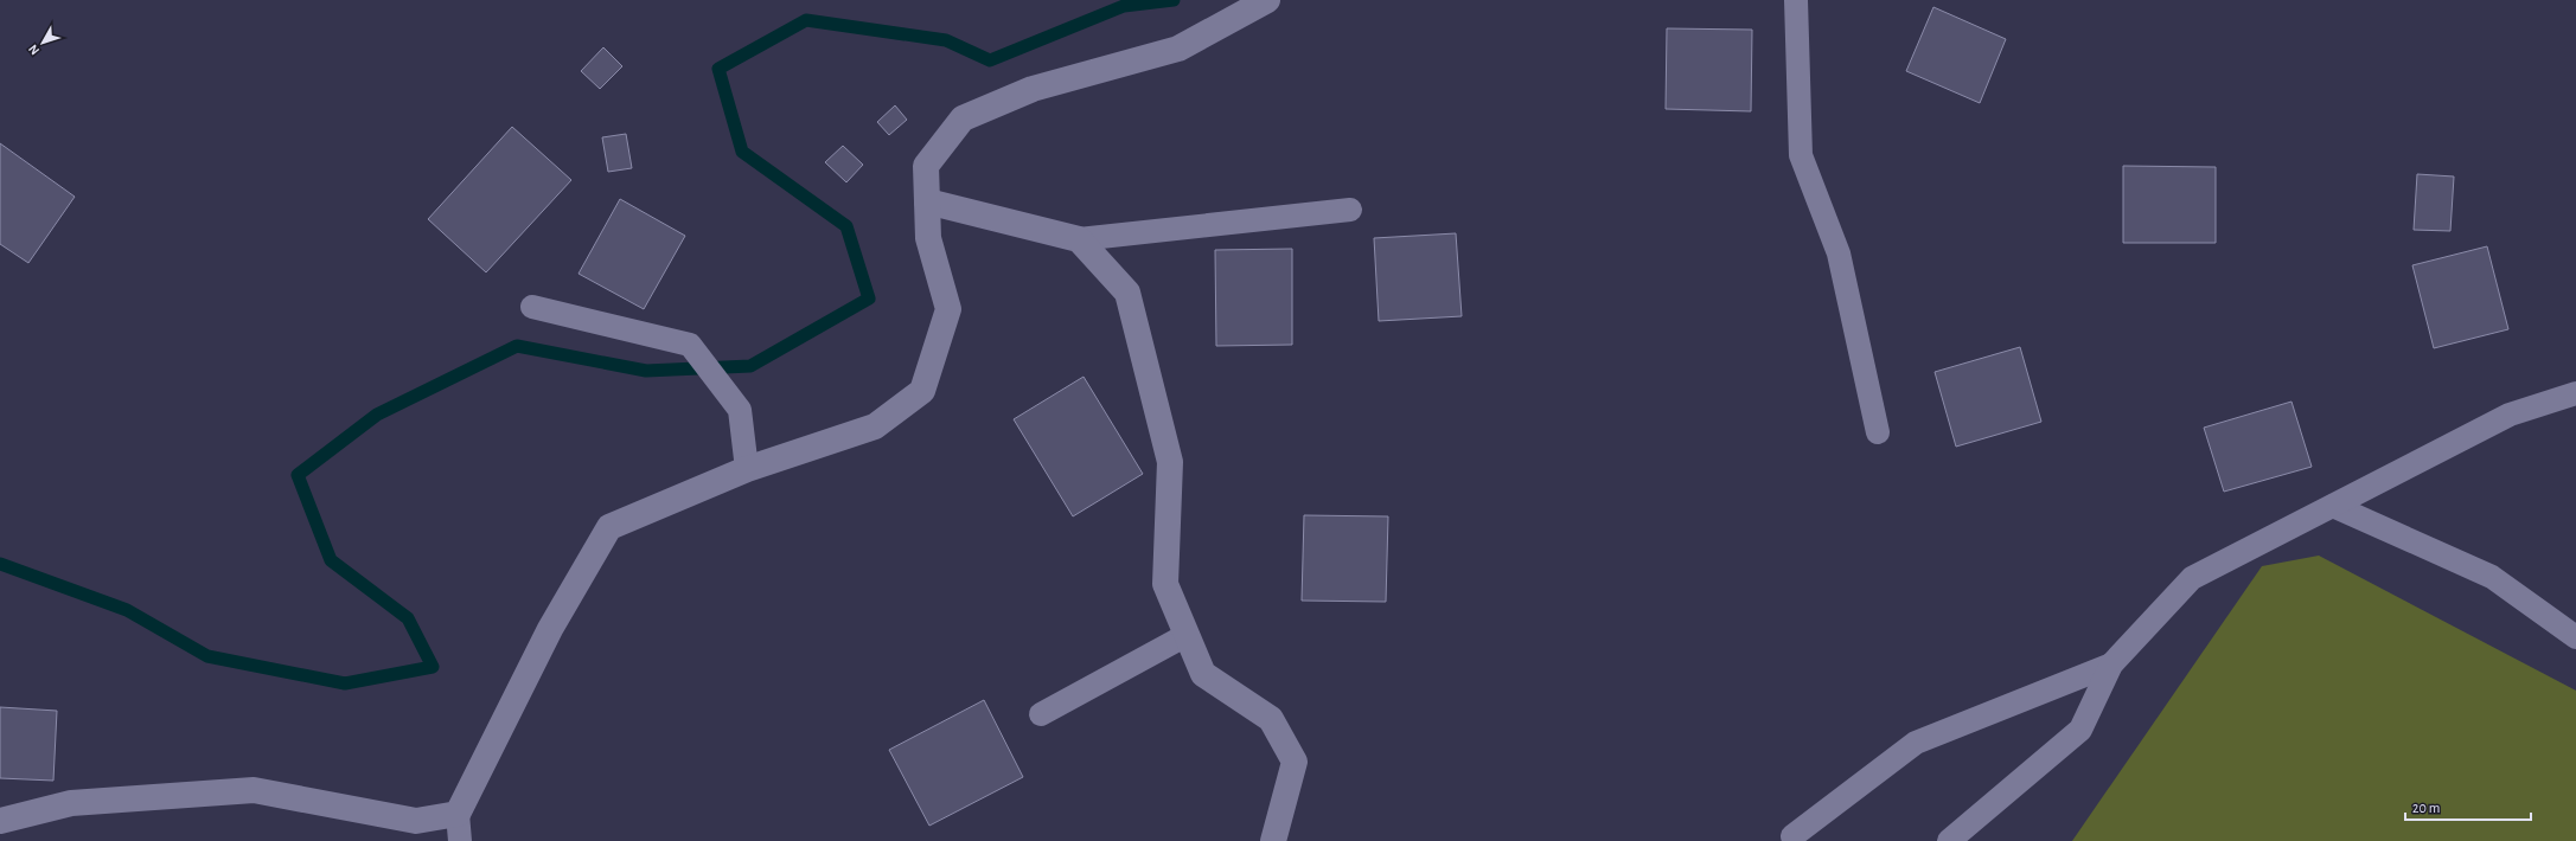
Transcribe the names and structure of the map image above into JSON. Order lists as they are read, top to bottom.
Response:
{
  "scale_bar": "20 m",
  "north": "bottom left"
}
